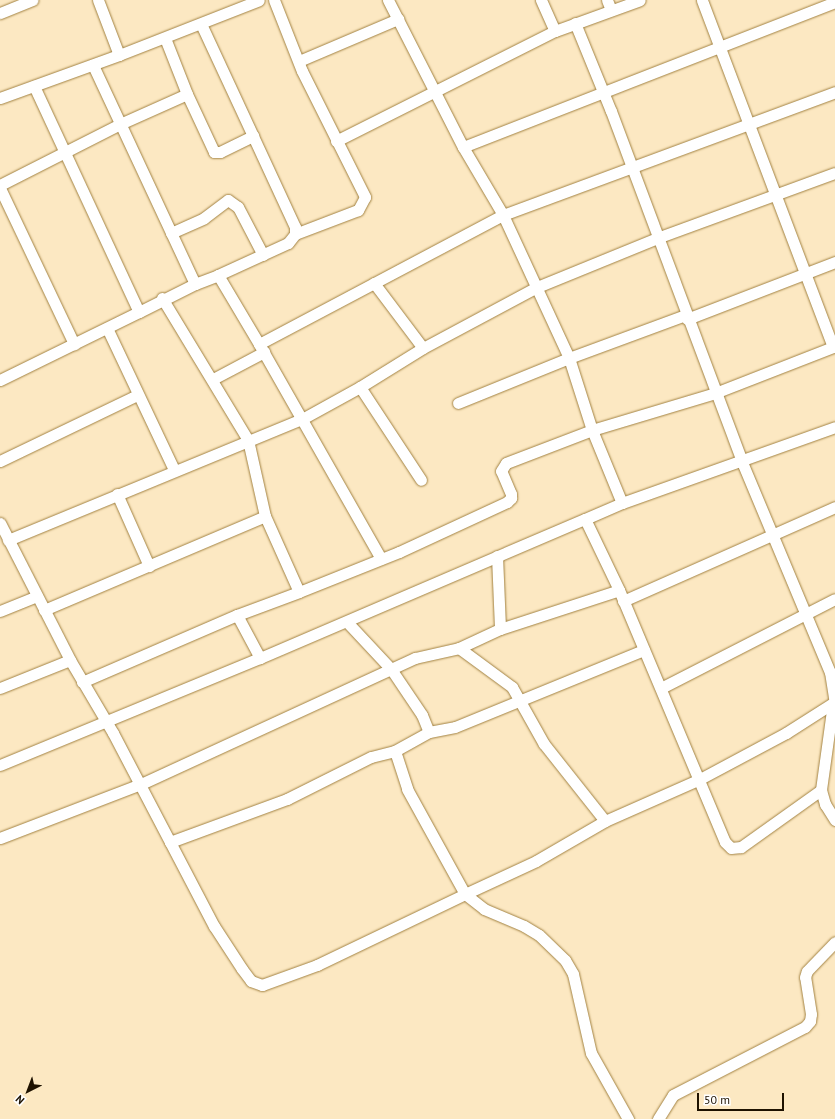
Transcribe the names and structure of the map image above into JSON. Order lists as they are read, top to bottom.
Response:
{
  "scale_bar": "50 m",
  "north": "bottom left"
}
